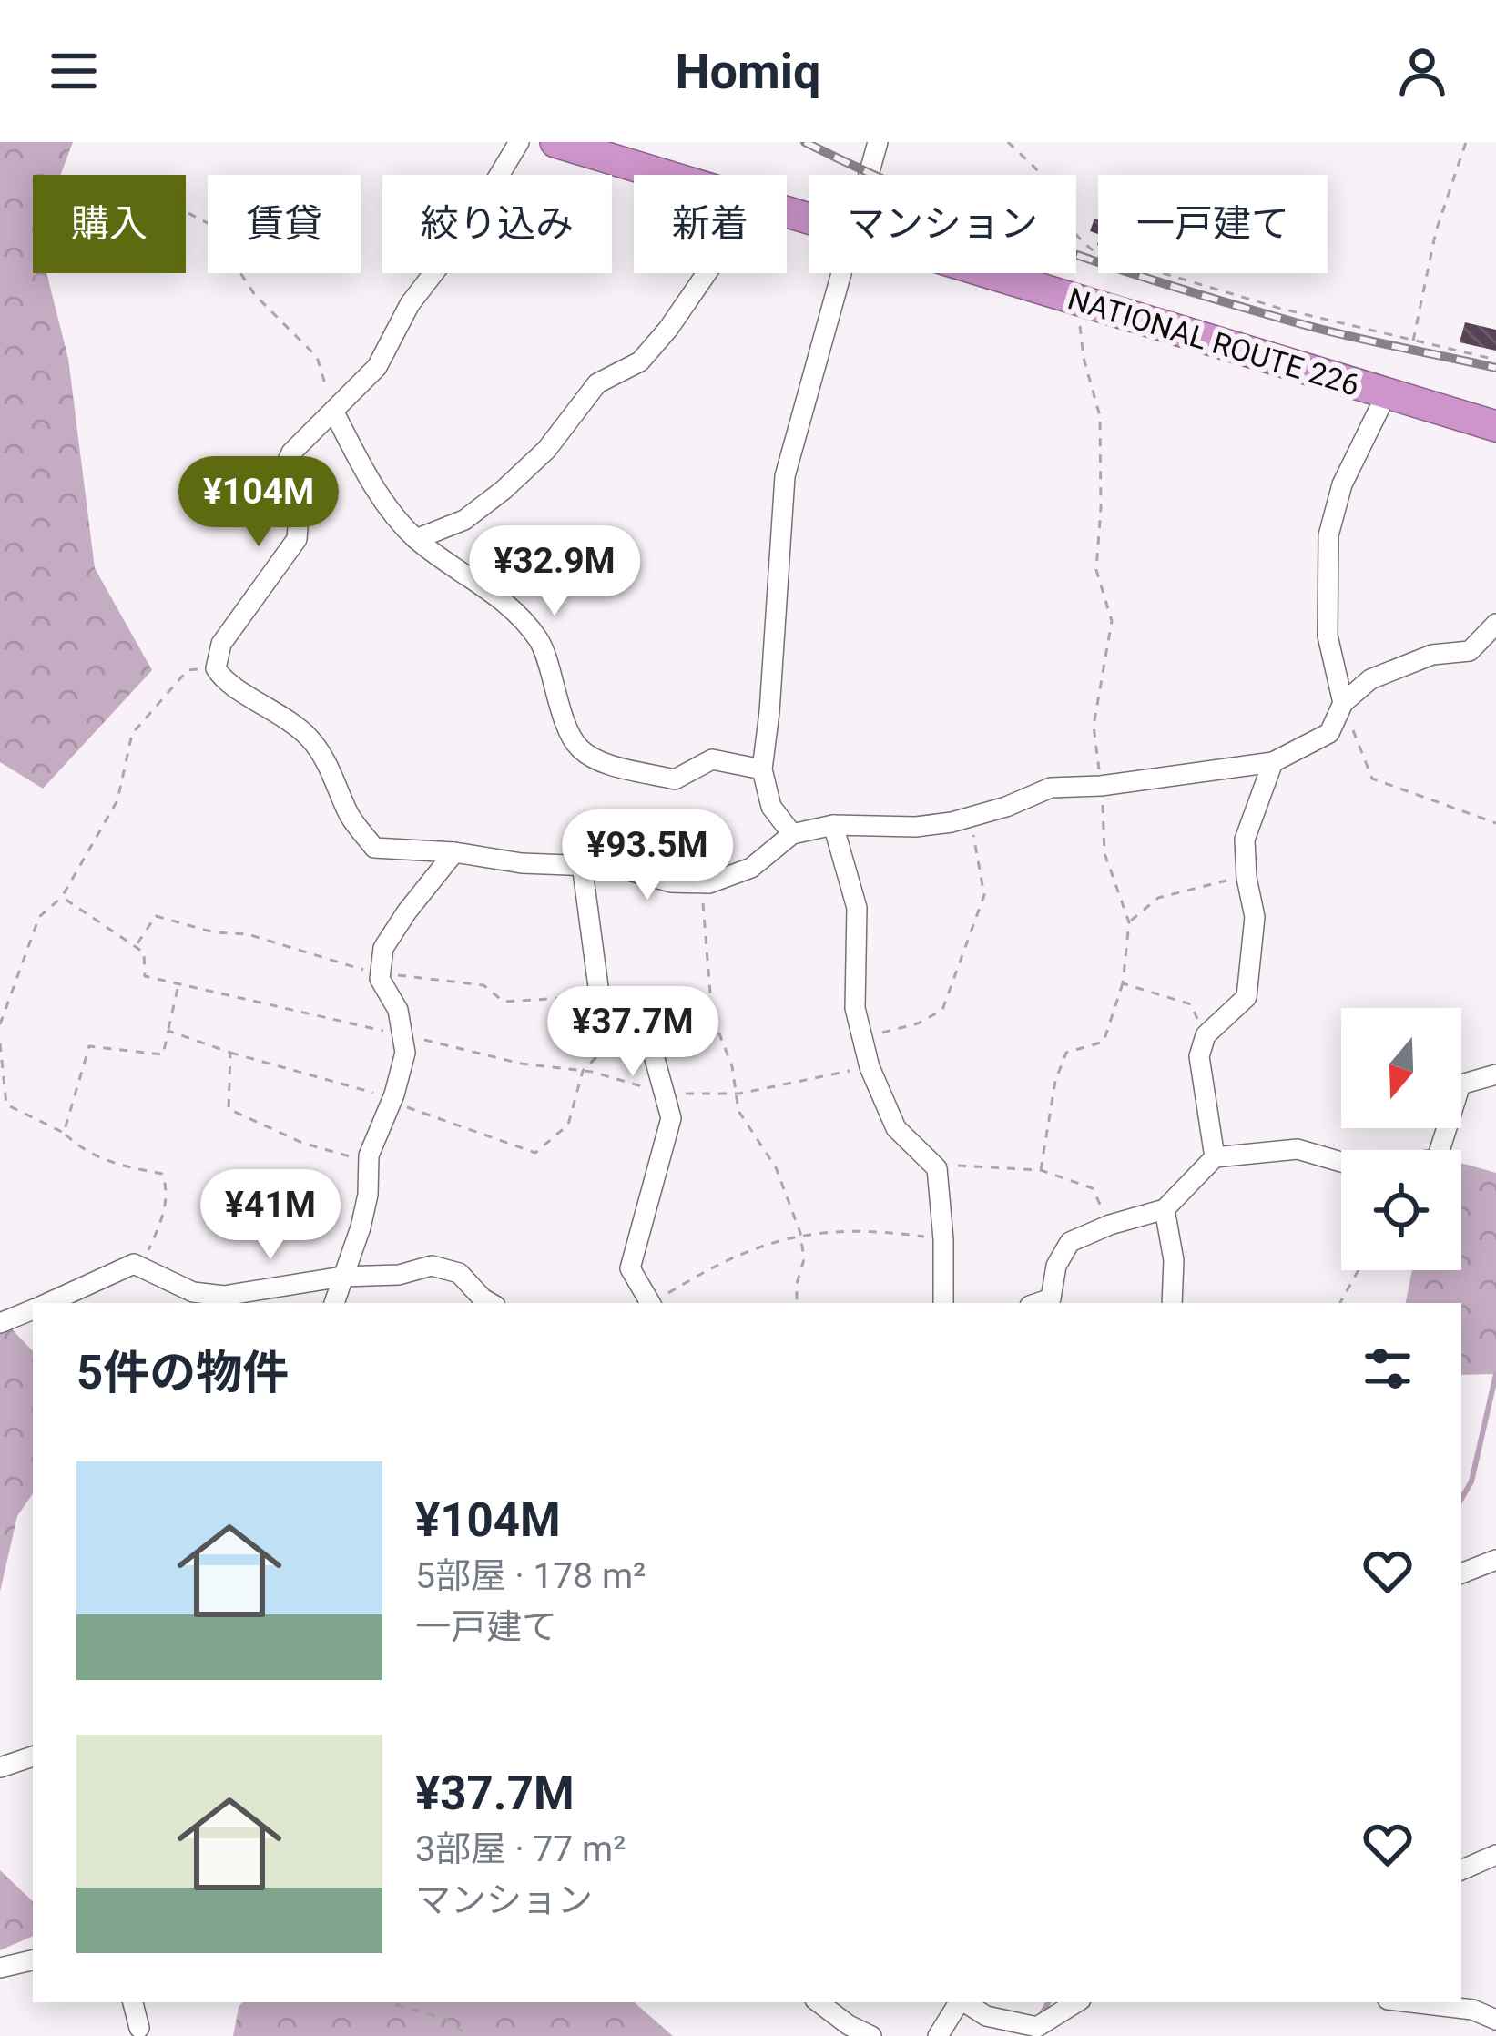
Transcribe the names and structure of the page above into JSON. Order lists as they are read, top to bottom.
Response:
{
  "streets": {
    "highway": ["NATIONAL ROUTE 226"]
  },
  "north": "bottom",
  "page": {
    "header": "Homiq",
    "chip": [
      "購入",
      "賃貸",
      "絞り込み",
      "新着",
      "マンション",
      "一戸建て"
    ],
    "price": [
      "¥104M",
      "¥32.9M",
      "¥93.5M",
      "¥37.7M",
      "¥41M"
    ],
    "heading": "5件の物件",
    "list": [
      {
        "name": "¥104M",
        "note": "5部屋 · 178 m² · 一戸建て"
      },
      {
        "name": "¥37.7M",
        "note": "3部屋 · 77 m² · マンション"
      }
    ]
  }
}
